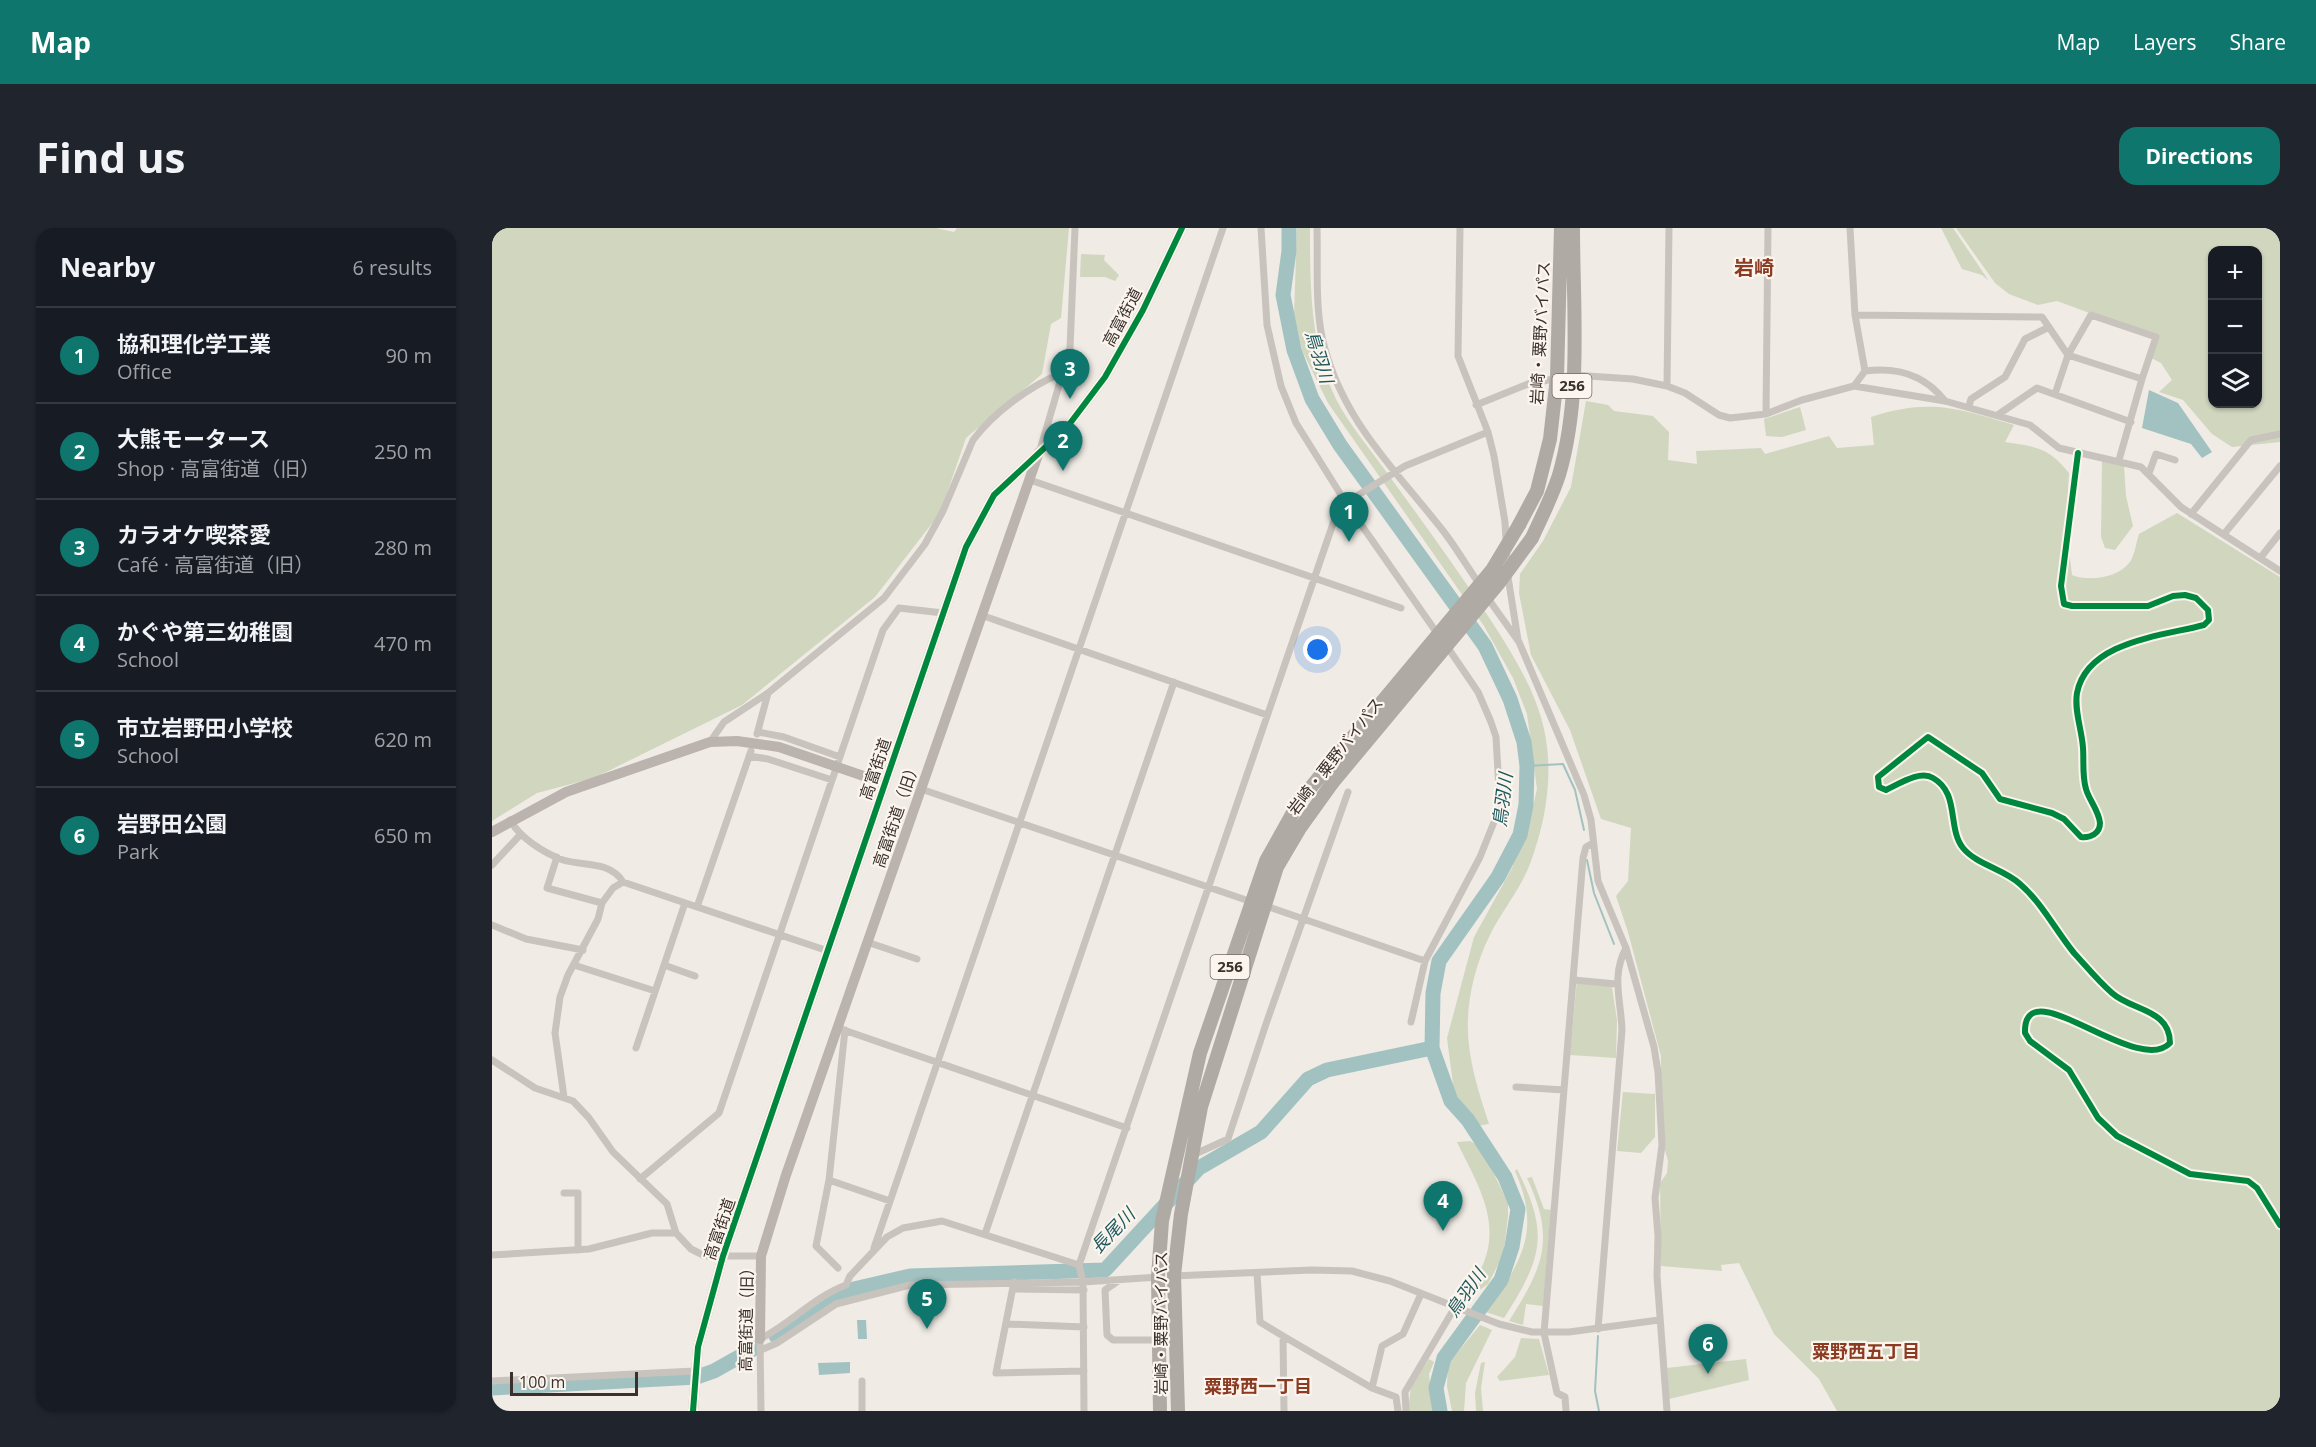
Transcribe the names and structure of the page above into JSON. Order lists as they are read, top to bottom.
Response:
{
  "streets": {
    "highway": ["岩崎・粟野バイパス", "256"],
    "street": ["高富街道", "高富街道（旧）"]
  },
  "crossings": [
    ["高富街道", "高富街道（旧）"]
  ],
  "districts": ["岩崎", "粟野西五丁目", "粟野西一丁目"],
  "water": ["鳥羽川", "長尾川"],
  "scale_bar": "100 m",
  "page": {
    "header": "Map",
    "nav": ["Map", "Layers", "Share"],
    "buttons": "Directions",
    "title": "Find us",
    "heading": ["Nearby", "6 results"],
    "map_buttons": ["+", "−"],
    "list": [
      {
        "mark": "1",
        "name": "協和理化学工業",
        "note": "Office",
        "value": "90 m"
      },
      {
        "mark": "2",
        "name": "大熊モータース",
        "note": "Shop · 高富街道（旧）",
        "value": "250 m"
      },
      {
        "mark": "3",
        "name": "カラオケ喫茶愛",
        "note": "Café · 高富街道（旧）",
        "value": "280 m"
      },
      {
        "mark": "4",
        "name": "かぐや第三幼稚園",
        "note": "School",
        "value": "470 m"
      },
      {
        "mark": "5",
        "name": "市立岩野田小学校",
        "note": "School",
        "value": "620 m"
      },
      {
        "mark": "6",
        "name": "岩野田公園",
        "note": "Park",
        "value": "650 m"
      }
    ],
    "pins": [
      "3",
      "2",
      "1",
      "4",
      "5",
      "6"
    ],
    "scale": "100 m"
  }
}
